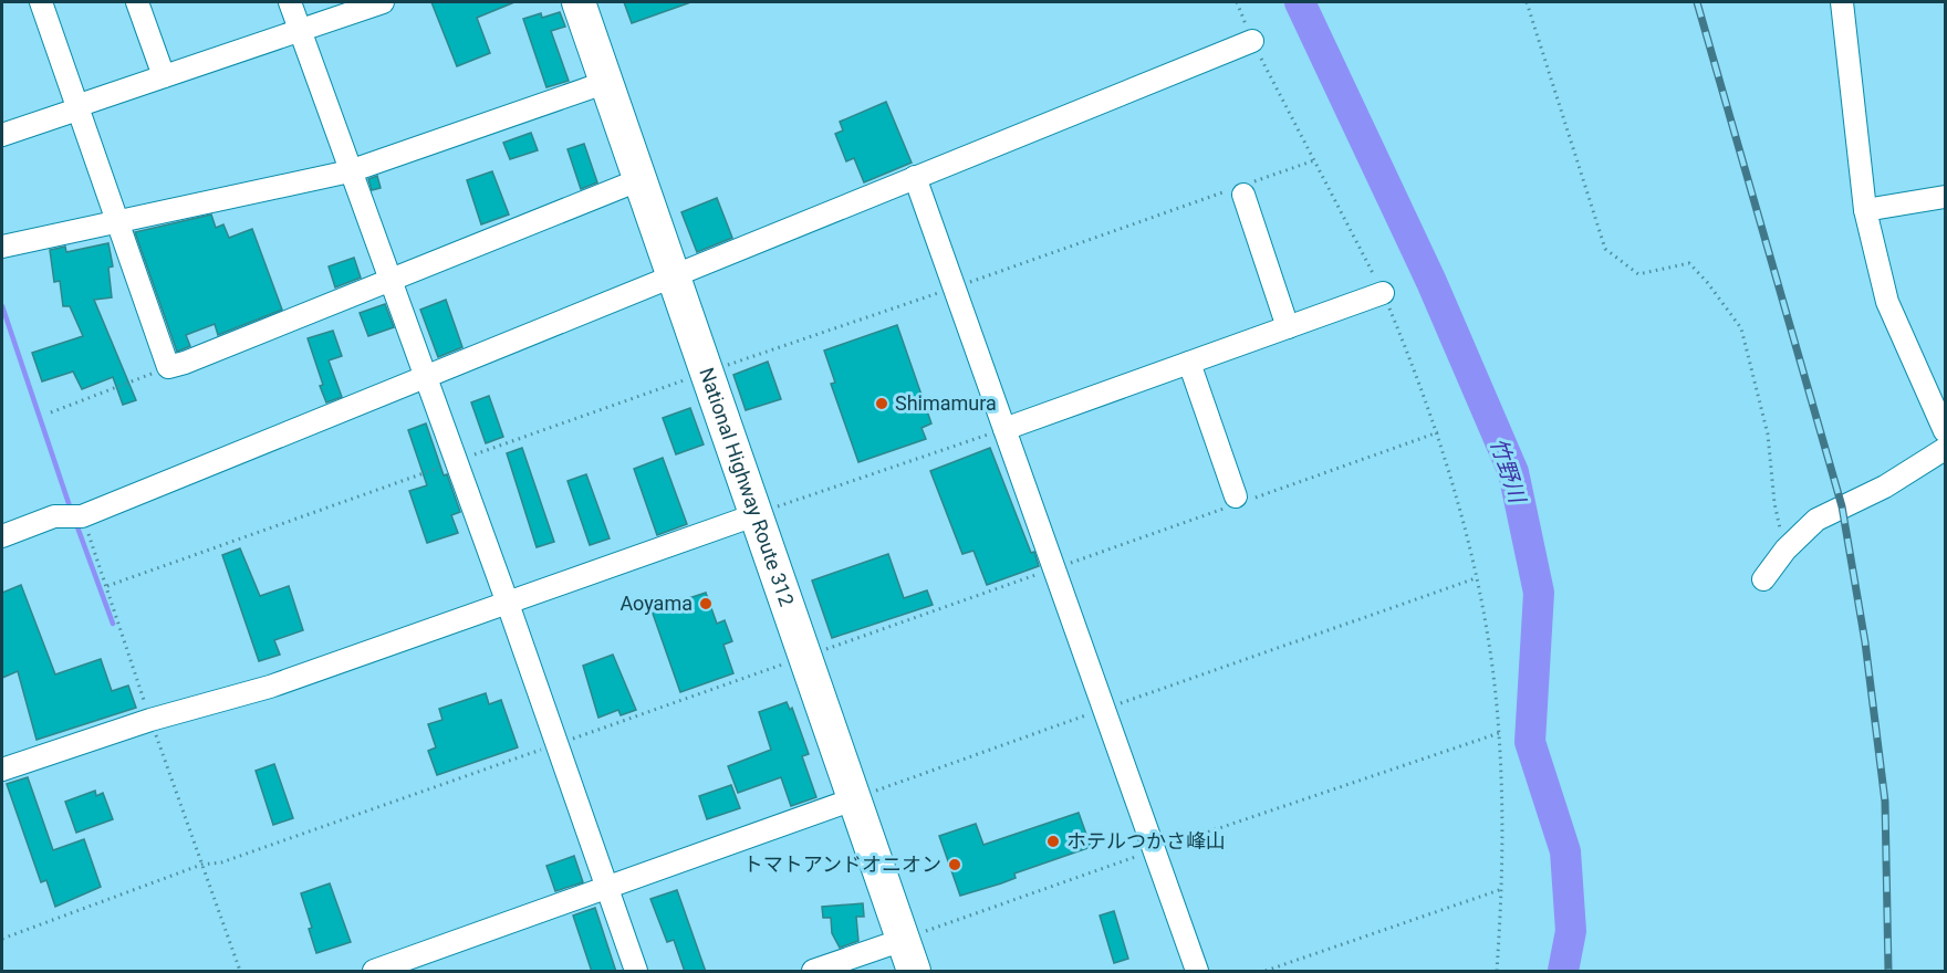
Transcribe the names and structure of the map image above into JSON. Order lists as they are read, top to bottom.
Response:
{
  "streets": {
    "highway": ["National Highway Route 312"]
  },
  "water": ["竹野川"],
  "places": [
    "Shimamura",
    "Aoyama",
    "ホテルつかさ峰山",
    "トマトアンドオニオン"
  ]
}
